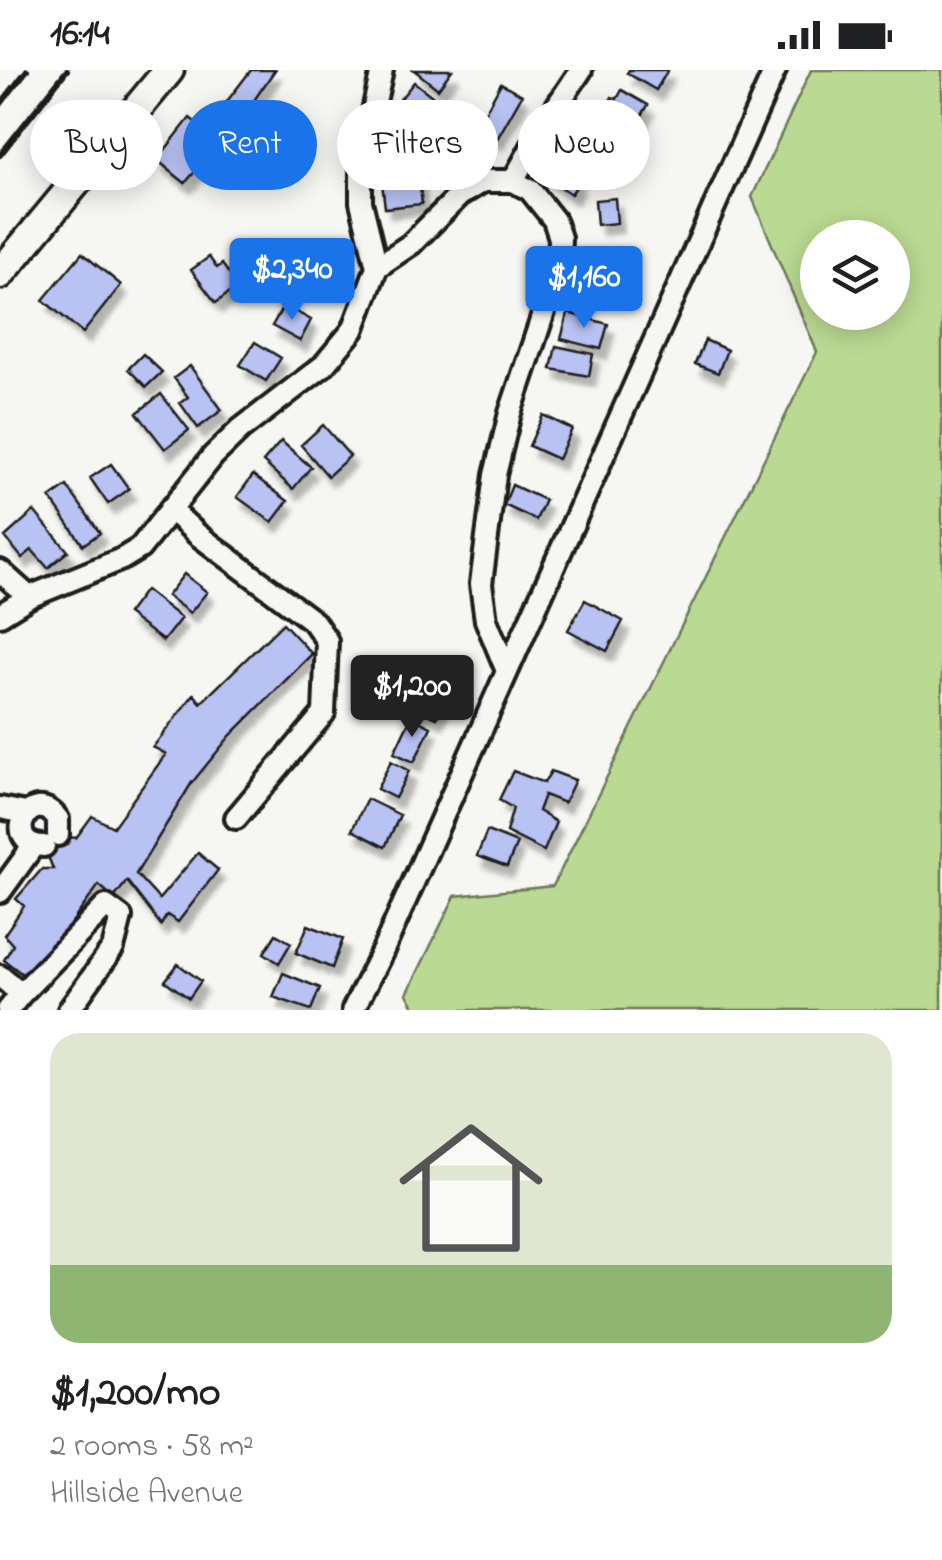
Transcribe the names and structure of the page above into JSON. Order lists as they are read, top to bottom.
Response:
{
  "page": {
    "status": "16:14",
    "chip": [
      "Buy",
      "Rent",
      "Filters",
      "New"
    ],
    "price": ["$2,340", "$1,160", "$1,200"],
    "list": [
      {
        "name": "$1,200/mo",
        "note": "2 rooms · 58 m² · Hillside Avenue"
      }
    ]
  }
}
